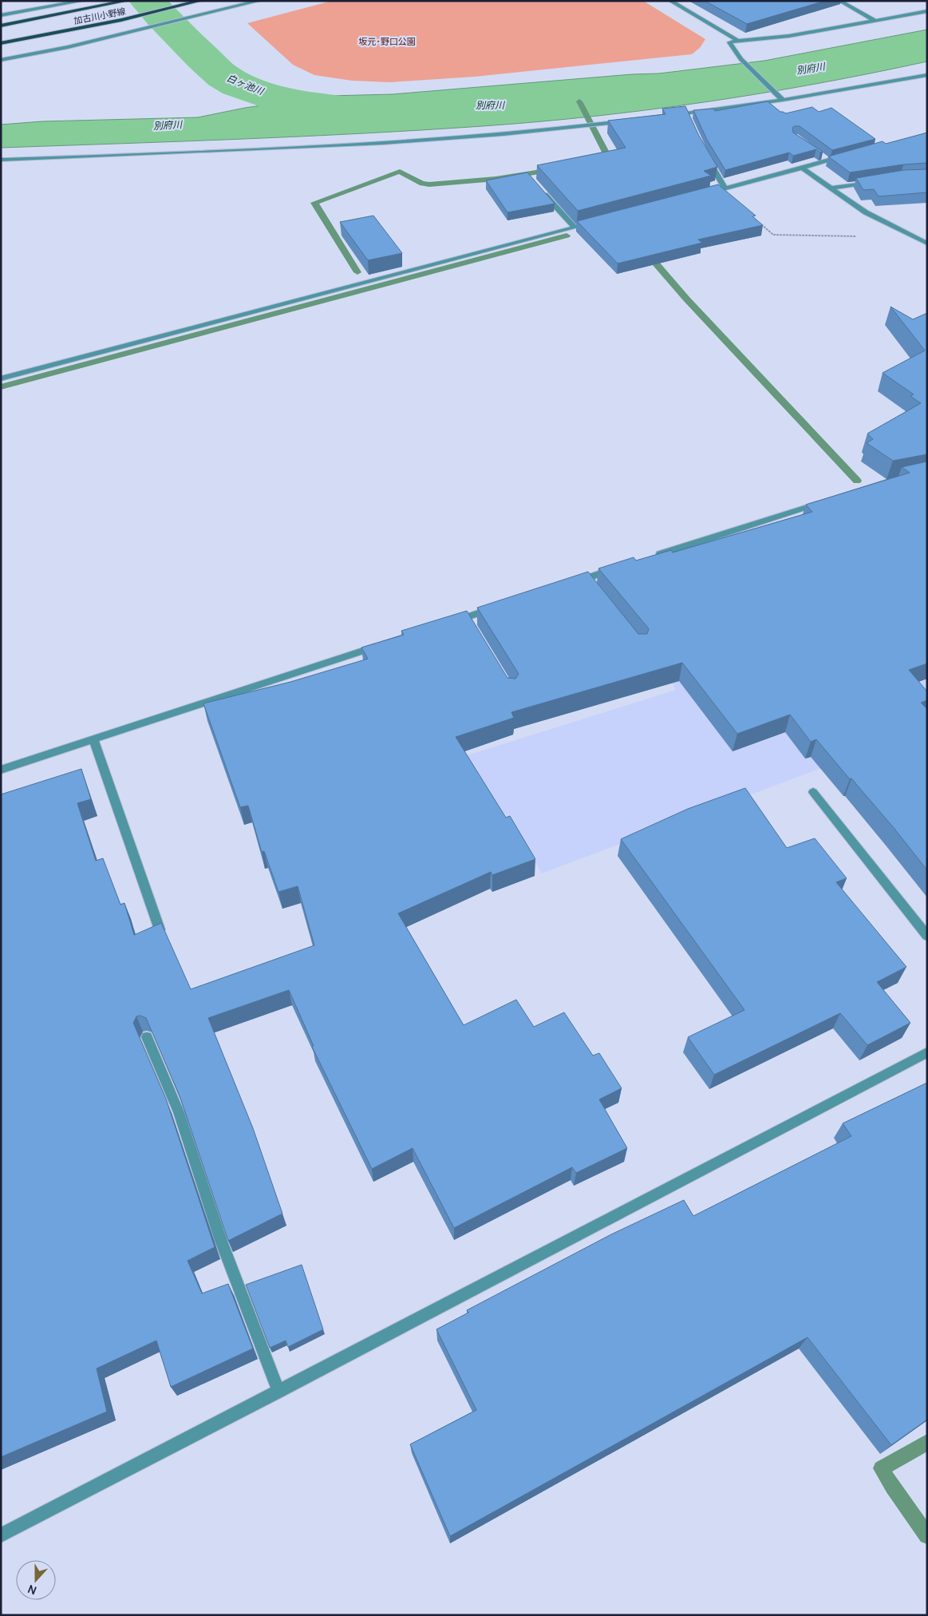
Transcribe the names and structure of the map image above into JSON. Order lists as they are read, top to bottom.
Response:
{
  "streets": {
    "main road": ["加古川小野線"]
  },
  "water": ["別府川", "白ヶ池川"],
  "parks": ["坂元･野口公園"],
  "north": "bottom"
}
